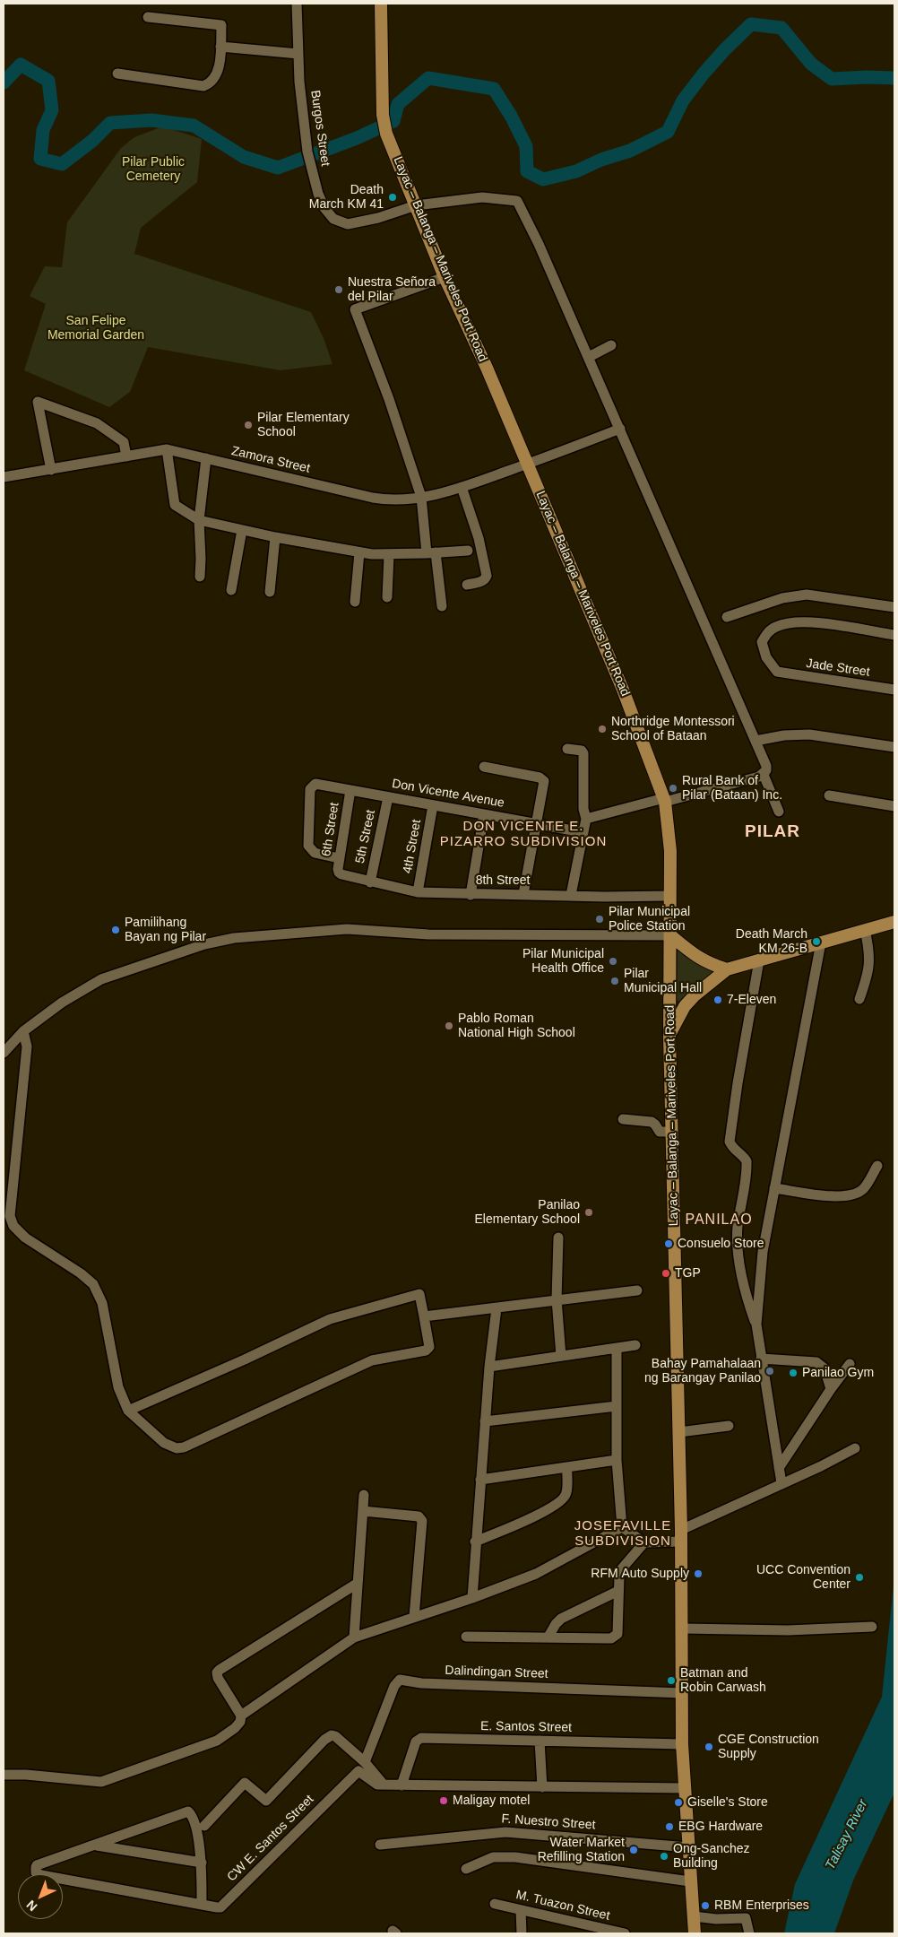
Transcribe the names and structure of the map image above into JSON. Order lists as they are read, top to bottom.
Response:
{
  "streets": {
    "main road": ["Layac – Balanga – Mariveles Port Road"],
    "street": [
      "Burgos Street",
      "Zamora Street",
      "Jade Street",
      "Don Vicente Avenue",
      "6th Street",
      "5th Street",
      "4th Street",
      "8th Street",
      "Dalindingan Street",
      "E. Santos Street",
      "F. Nuestro Street",
      "CW E. Santos Street",
      "M. Tuazon Street"
    ]
  },
  "crossings": [
    ["Burgos Street", "Layac – Balanga – Mariveles Port Road"],
    ["Layac – Balanga – Mariveles Port Road", "Zamora Street"],
    ["Layac – Balanga – Mariveles Port Road", "8th Street"],
    ["Layac – Balanga – Mariveles Port Road", "Dalindingan Street"],
    ["Layac – Balanga – Mariveles Port Road", "E. Santos Street"],
    ["Layac – Balanga – Mariveles Port Road", "F. Nuestro Street"],
    ["Layac – Balanga – Mariveles Port Road", "CW E. Santos Street"],
    ["Don Vicente Avenue", "6th Street"],
    ["Don Vicente Avenue", "5th Street"],
    ["Don Vicente Avenue", "4th Street"],
    ["6th Street", "8th Street"],
    ["5th Street", "8th Street"],
    ["4th Street", "8th Street"],
    ["E. Santos Street", "CW E. Santos Street"]
  ],
  "districts": [
    "DON VICENTE E. PIZARRO SUBDIVISION",
    "PILAR",
    "PANILAO",
    "JOSEFAVILLE SUBDIVISION"
  ],
  "water": ["Talisay River"],
  "parks": ["Pilar Public Cemetery", "San Felipe Memorial Garden"],
  "places": [
    "Death March KM 41",
    "Nuestra Señora del Pilar",
    "Pilar Elementary School",
    "Northridge Montessori School of Bataan",
    "Rural Bank of Pilar (Bataan) Inc.",
    "Pilar Municipal Police Station",
    "Pamilihang Bayan ng Pilar",
    "Death March KM 26-B",
    "Pilar Municipal Health Office",
    "Pilar Municipal Hall",
    "7-Eleven",
    "Pablo Roman National High School",
    "Panilao Elementary School",
    "Consuelo Store",
    "TGP",
    "Bahay Pamahalaan ng Barangay Panilao",
    "Panilao Gym",
    "RFM Auto Supply",
    "UCC Convention Center",
    "Batman and Robin Carwash",
    "CGE Construction Supply",
    "Maligay motel",
    "Giselle's Store",
    "EBG Hardware",
    "Water Market Refilling Station",
    "Ong-Sanchez Building",
    "RBM Enterprises"
  ],
  "north": "bottom left"
}
